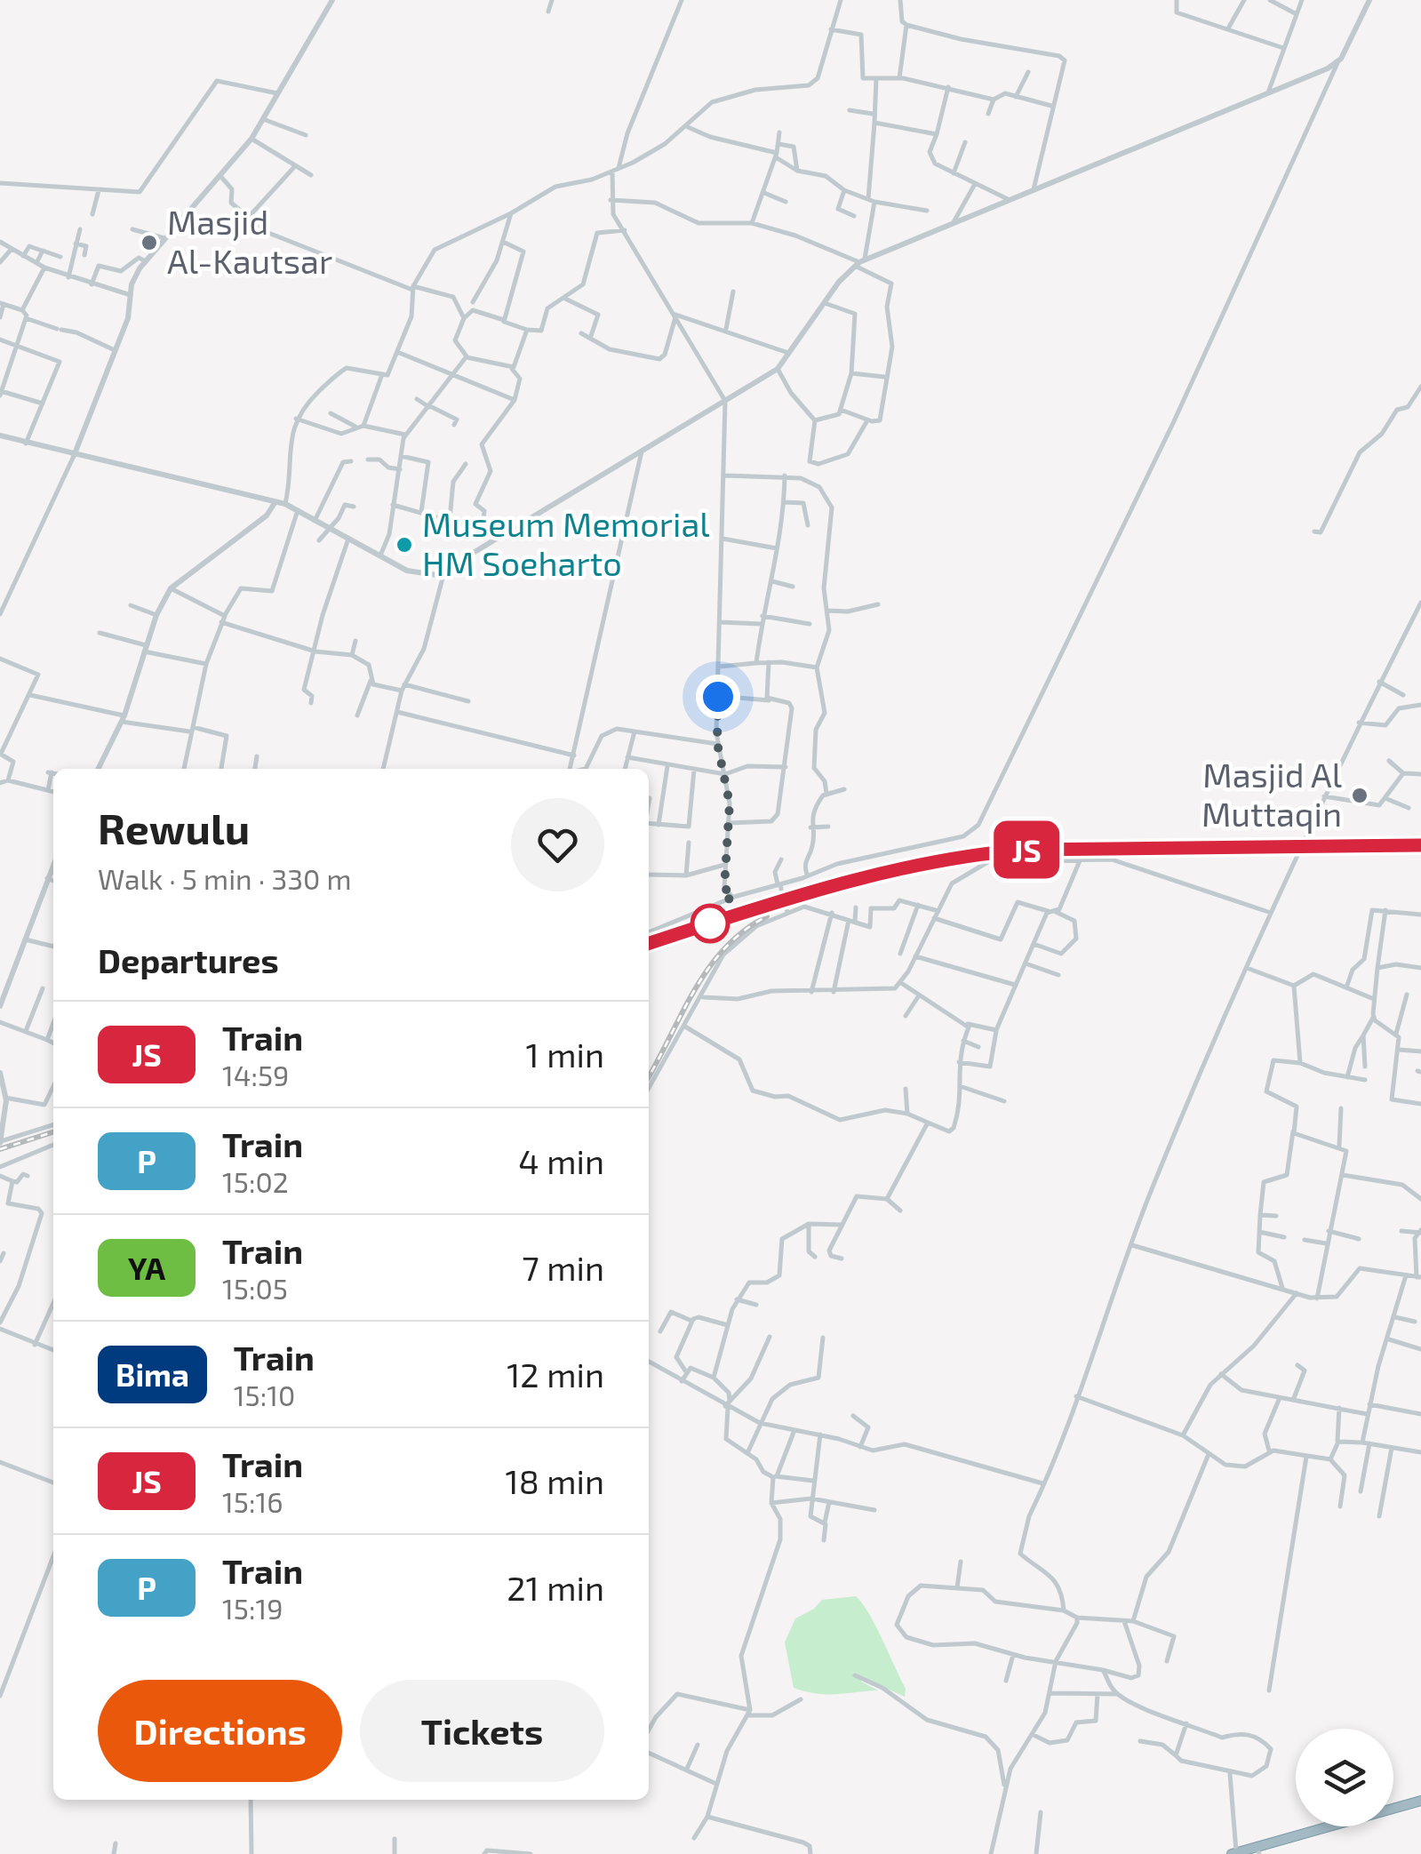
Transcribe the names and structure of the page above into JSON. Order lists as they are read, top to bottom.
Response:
{
  "places": ["Masjid Al-Kautsar", "Museum Memorial HM Soeharto", "Masjid Al Muttaqin"],
  "page": {
    "on_map": "JS",
    "heading": [
      ["Rewulu", "Walk · 5 min · 330 m"],
      "Departures"
    ],
    "list": [
      {
        "mark": "JS",
        "name": "Train",
        "note": "14:59",
        "value": "1 min"
      },
      {
        "mark": "P",
        "name": "Train",
        "note": "15:02",
        "value": "4 min"
      },
      {
        "mark": "YA",
        "name": "Train",
        "note": "15:05",
        "value": "7 min"
      },
      {
        "mark": "Bima",
        "name": "Train",
        "note": "15:10",
        "value": "12 min"
      },
      {
        "mark": "JS",
        "name": "Train",
        "note": "15:16",
        "value": "18 min"
      },
      {
        "mark": "P",
        "name": "Train",
        "note": "15:19",
        "value": "21 min"
      }
    ],
    "buttons": ["Directions", "Tickets"]
  }
}
